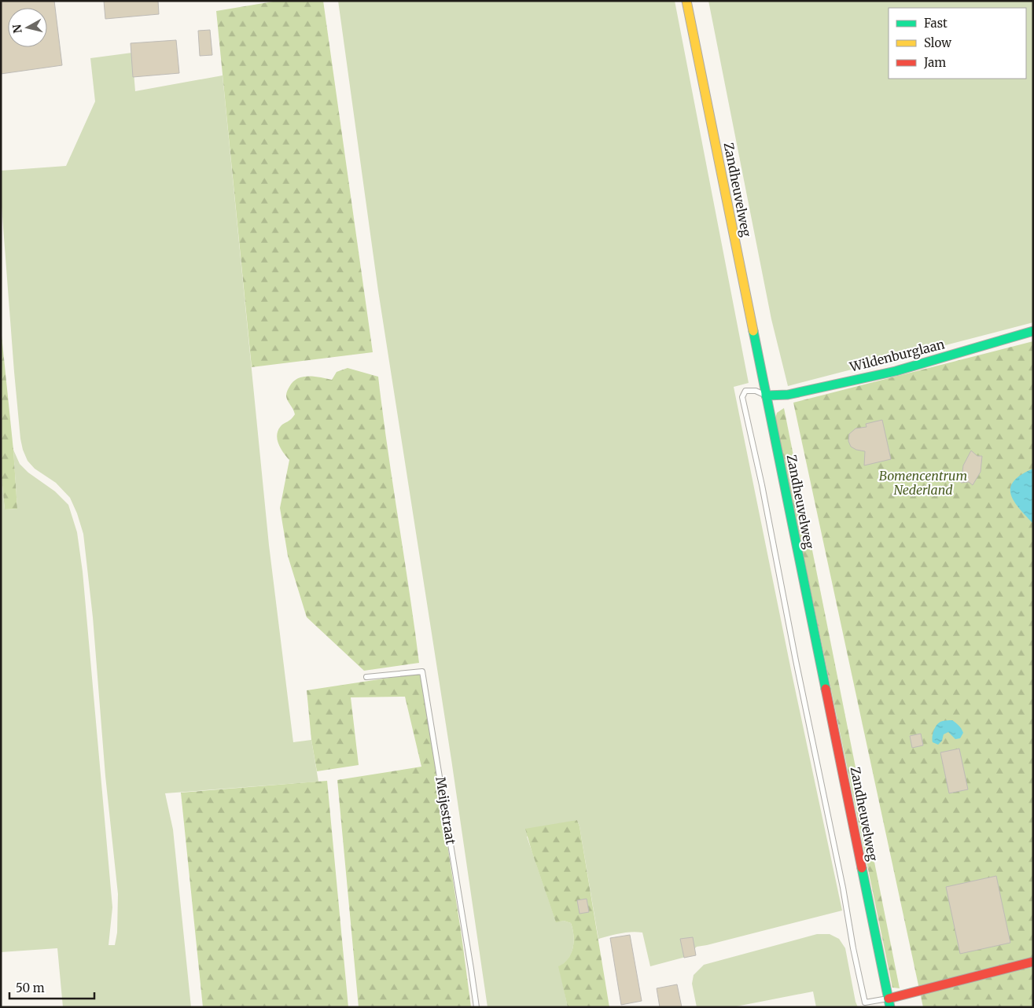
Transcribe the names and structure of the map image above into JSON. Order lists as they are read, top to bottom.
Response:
{
  "streets": {
    "main road": ["Zandheuvelweg", "Wildenburglaan"],
    "lane": ["Meijestraat"]
  },
  "crossings": [
    ["Zandheuvelweg", "Wildenburglaan"]
  ],
  "parks": ["Bomencentrum Nederland"],
  "legend": ["Fast", "Slow", "Jam"],
  "scale_bar": "50 m",
  "north": "left"
}
